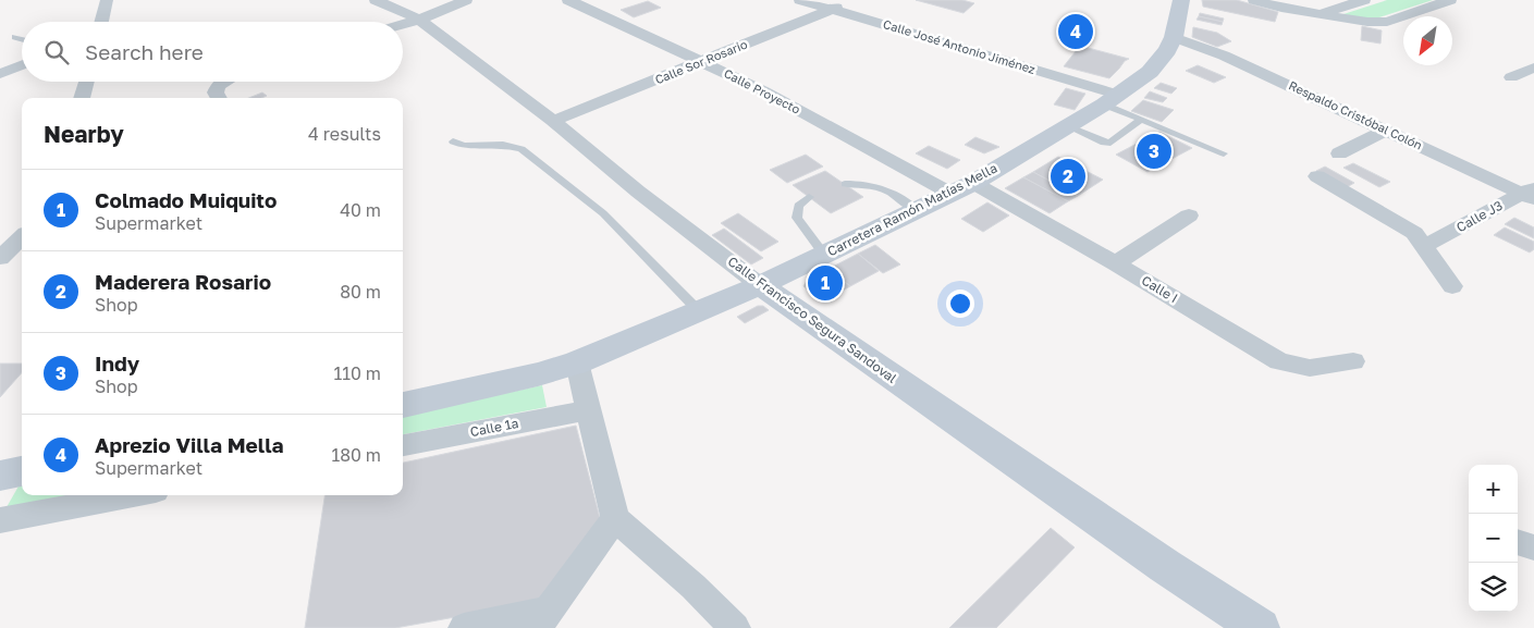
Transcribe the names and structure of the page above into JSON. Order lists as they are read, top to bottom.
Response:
{
  "streets": {
    "main road": ["Carretera Ramón Matías Mella", "Calle Francisco Segura Sandoval"],
    "street": [
      "Calle José Antonio Jiménez",
      "Calle Sor Rosario",
      "Calle Proyecto",
      "Respaldo Cristóbal Colón",
      "Calle J3",
      "Calle I",
      "Calle 1a"
    ]
  },
  "crossings": [
    ["Calle José Antonio Jiménez", "Calle Sor Rosario"],
    ["Calle José Antonio Jiménez", "Carretera Ramón Matías Mella"],
    ["Calle Sor Rosario", "Calle Proyecto"],
    ["Calle Sor Rosario", "Calle Francisco Segura Sandoval"],
    ["Calle Proyecto", "Carretera Ramón Matías Mella"],
    ["Respaldo Cristóbal Colón", "Carretera Ramón Matías Mella"],
    ["Respaldo Cristóbal Colón", "Calle J3"],
    ["Carretera Ramón Matías Mella", "Calle I"],
    ["Carretera Ramón Matías Mella", "Calle Francisco Segura Sandoval"]
  ],
  "north": "bottom left",
  "page": {
    "pins": [
      "4",
      "3",
      "2",
      "1"
    ],
    "search": "Search here",
    "heading": ["Nearby", "4 results"],
    "list": [
      {
        "mark": "1",
        "name": "Colmado Muiquito",
        "note": "Supermarket",
        "value": "40 m"
      },
      {
        "mark": "2",
        "name": "Maderera Rosario",
        "note": "Shop",
        "value": "80 m"
      },
      {
        "mark": "3",
        "name": "Indy",
        "note": "Shop",
        "value": "110 m"
      },
      {
        "mark": "4",
        "name": "Aprezio Villa Mella",
        "note": "Supermarket",
        "value": "180 m"
      }
    ],
    "map_buttons": ["+", "−"]
  }
}
